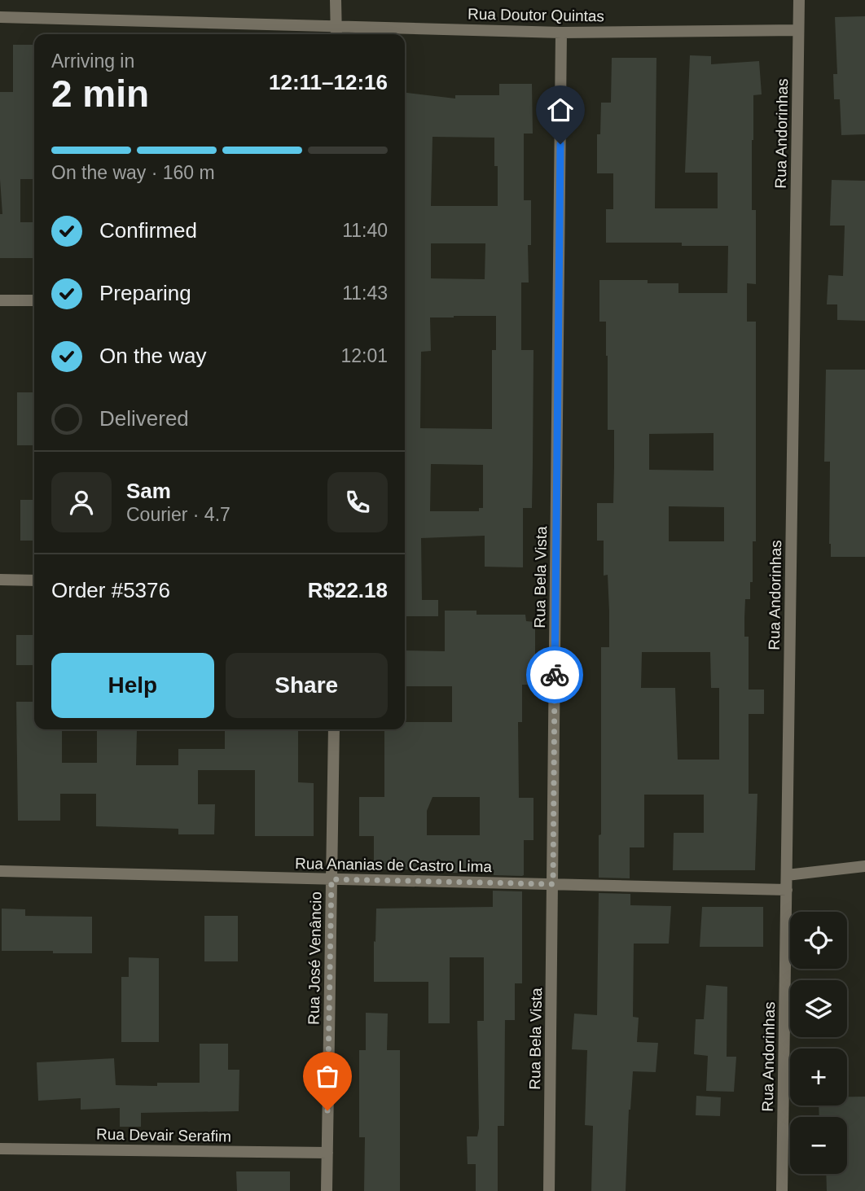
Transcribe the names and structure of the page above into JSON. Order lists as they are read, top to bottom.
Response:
{
  "streets": {
    "street": [
      "Rua Doutor Quintas",
      "Rua Andorinhas",
      "Rua Bela Vista",
      "Rua Ananias de Castro Lima",
      "Rua José Venâncio",
      "Rua Devair Serafim"
    ]
  },
  "crossings": [
    ["Rua Doutor Quintas", "Rua Andorinhas"],
    ["Rua Doutor Quintas", "Rua Bela Vista"],
    ["Rua Andorinhas", "Rua Ananias de Castro Lima"],
    ["Rua Bela Vista", "Rua Ananias de Castro Lima"],
    ["Rua Ananias de Castro Lima", "Rua José Venâncio"],
    ["Rua José Venâncio", "Rua Devair Serafim"]
  ],
  "page": {
    "heading": ["2 min", "Arriving in", "12:11–12:16"],
    "panel": [
      "Sam",
      "Courier · 4.7",
      "Order #5376",
      "R$22.18"
    ],
    "bar": "On the way · 160 m",
    "list": [
      ["Confirmed", "11:40"],
      ["Preparing", "11:43"],
      ["On the way", "12:01"],
      "Delivered"
    ],
    "buttons": ["Help", "Share"],
    "map_buttons": ["+", "−"]
  }
}
